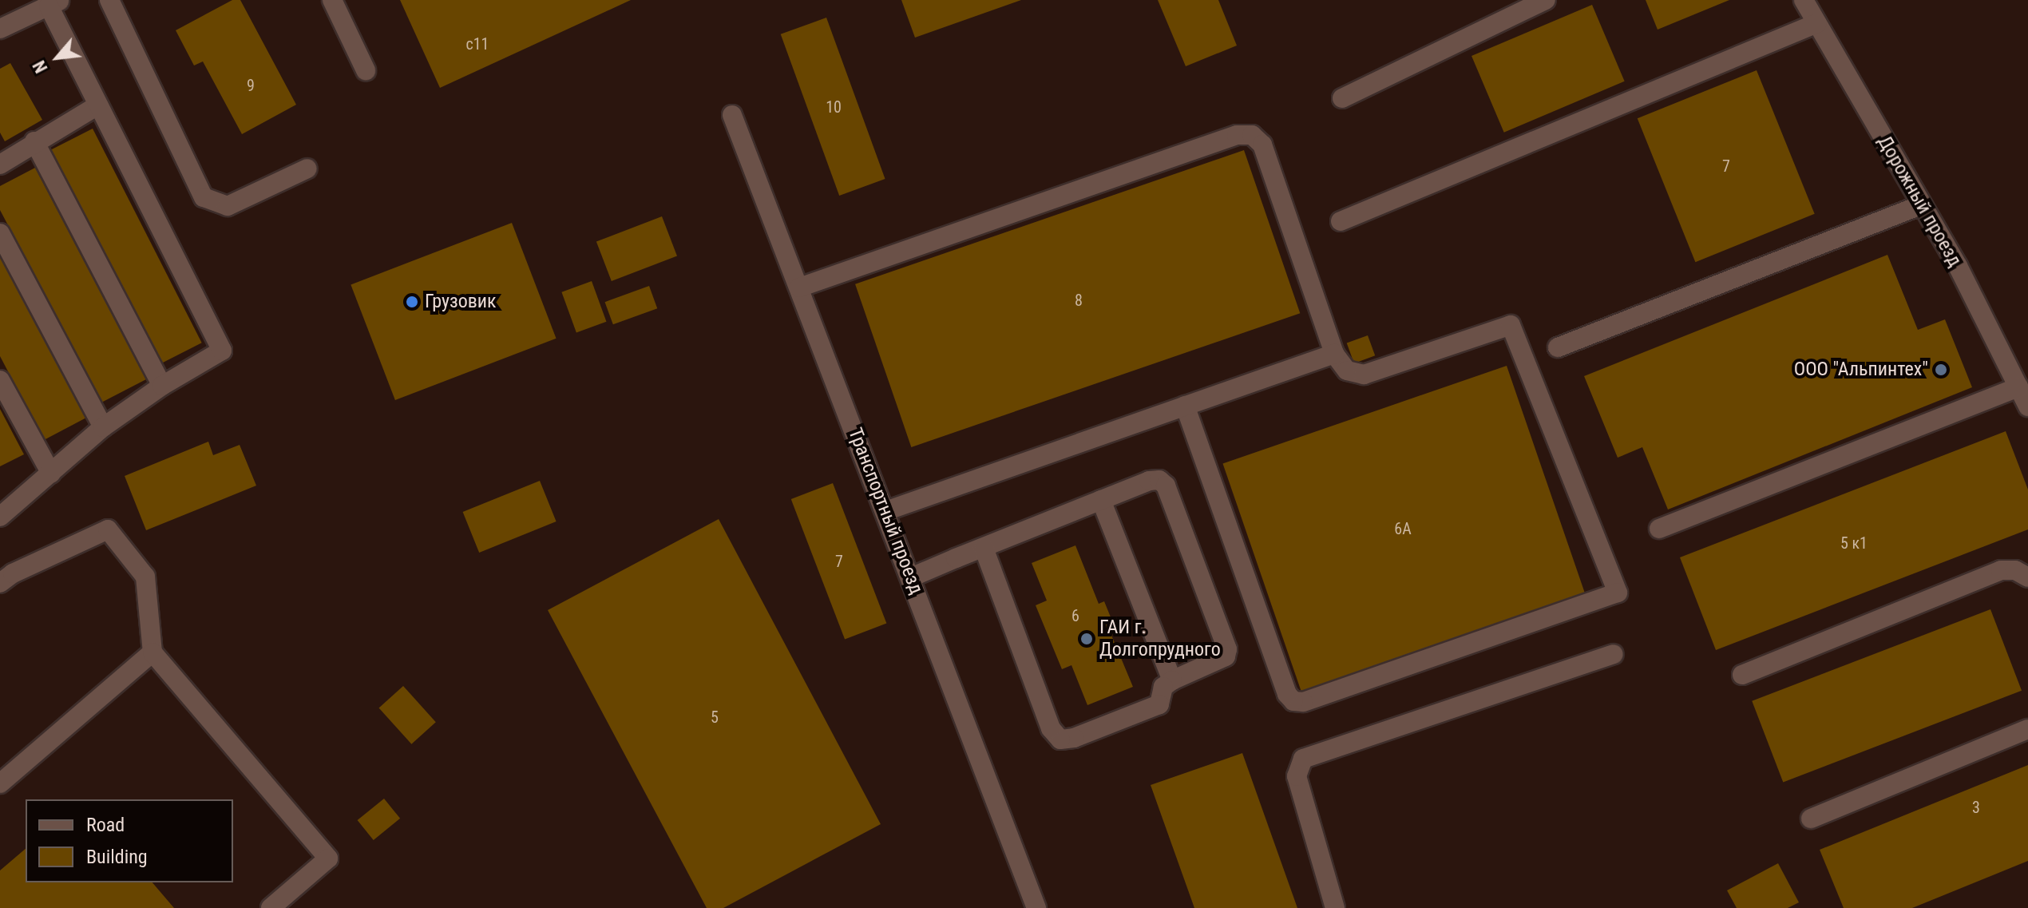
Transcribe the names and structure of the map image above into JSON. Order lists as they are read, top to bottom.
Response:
{
  "streets": {
    "street": ["Дорожный проезд", "Транспортный проезд"]
  },
  "places": ["Грузовик", "ООО \"Альпинтех\"", "ГАИ г. Долгопрудного"],
  "house_numbers": [
    "с11",
    "9",
    "10",
    "7",
    "8",
    "6А",
    "5 к1",
    "7",
    "6",
    "5",
    "3"
  ],
  "legend": ["Road", "Building"],
  "north": "bottom left"
}
